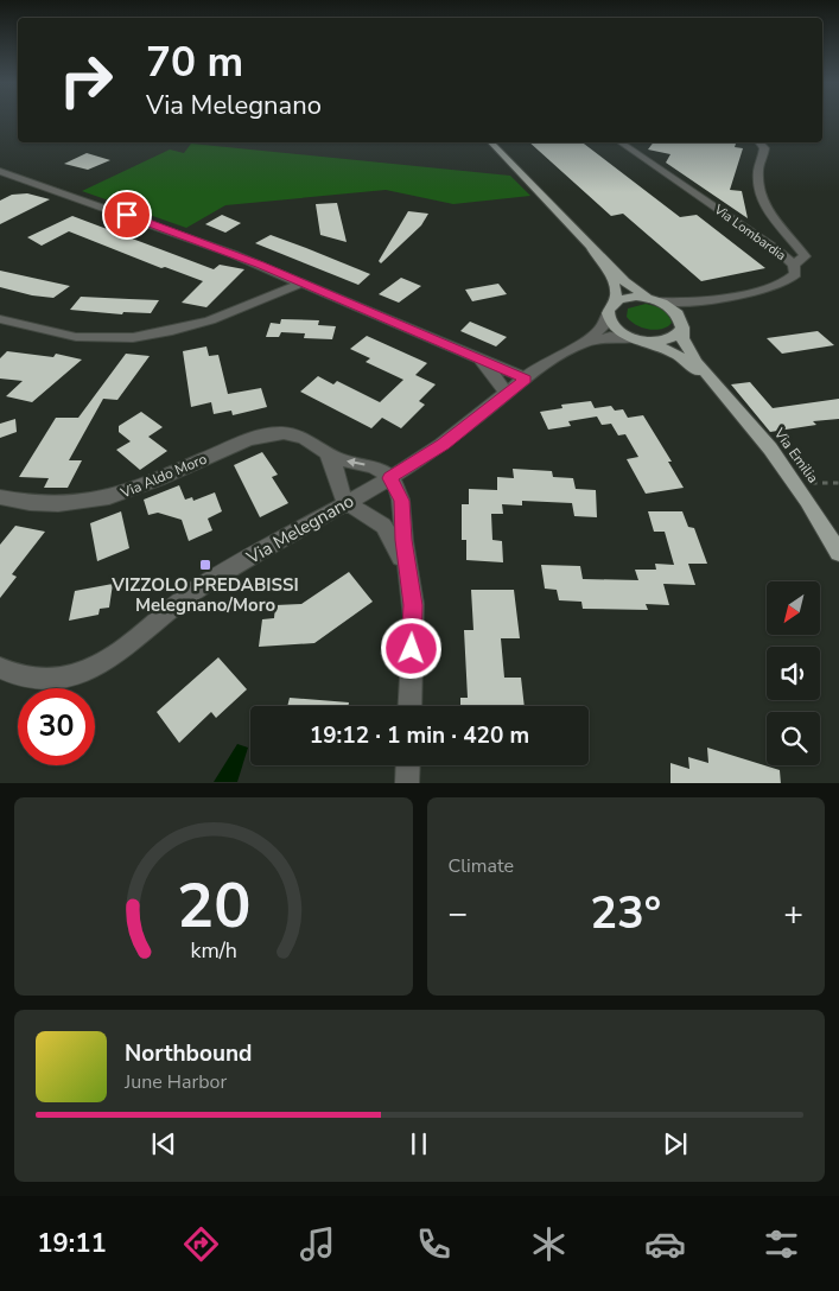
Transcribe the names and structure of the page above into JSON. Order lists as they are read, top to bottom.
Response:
{
  "streets": {
    "main road": ["Via Emilia"],
    "street": ["Via Lombardia", "Via Aldo Moro", "Via Melegnano"]
  },
  "crossings": [
    ["Via Emilia", "Via Melegnano"],
    ["Via Aldo Moro", "Via Melegnano"]
  ],
  "places": {
    "transit": ["VIZZOLO PREDABISSI Melegnano/Moro"]
  },
  "north": "bottom left",
  "page": {
    "turn": ["70 m", "Via Melegnano"],
    "limit": "30",
    "trip": "19:12 · 1 min · 420 m",
    "tile": "Climate",
    "heat": ["−", "23°", "+"],
    "song": ["Northbound", "June Harbor"],
    "tabs": "19:11",
    "gauge": ["20", "km/h"]
  }
}
